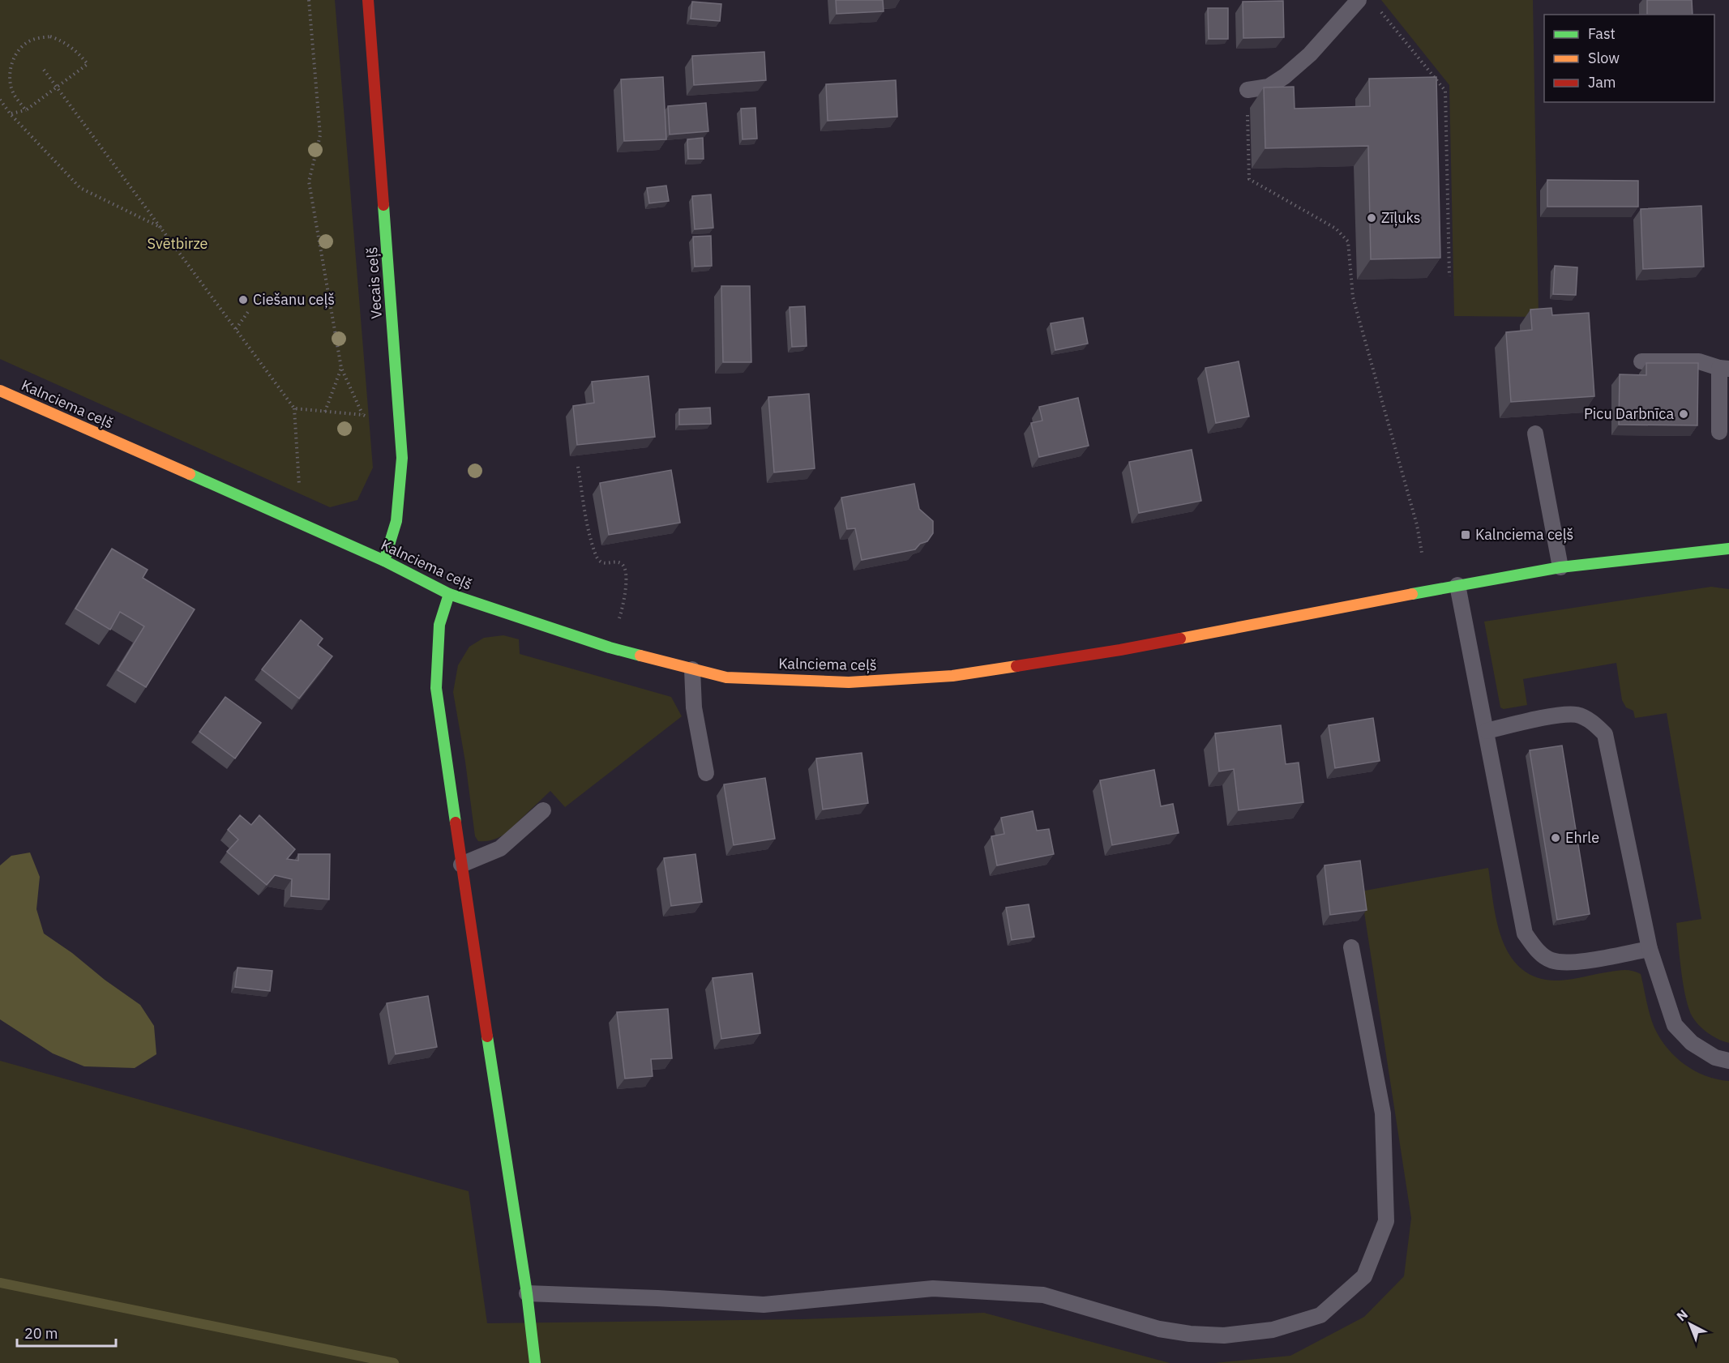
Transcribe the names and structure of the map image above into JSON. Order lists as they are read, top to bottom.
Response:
{
  "streets": {
    "main road": ["Vecais ceļš", "Kalnciema ceļš"]
  },
  "crossings": [
    ["Vecais ceļš", "Kalnciema ceļš"]
  ],
  "parks": ["Svētbirze"],
  "places": {
    "other": [
      "Zīļuks",
      "Ciešanu ceļš",
      "Picu Darbnīca",
      "Ehrle"
    ],
    "transit": ["Kalnciema ceļš"]
  },
  "legend": ["Fast", "Slow", "Jam"],
  "scale_bar": "20 m",
  "north": "top left"
}
